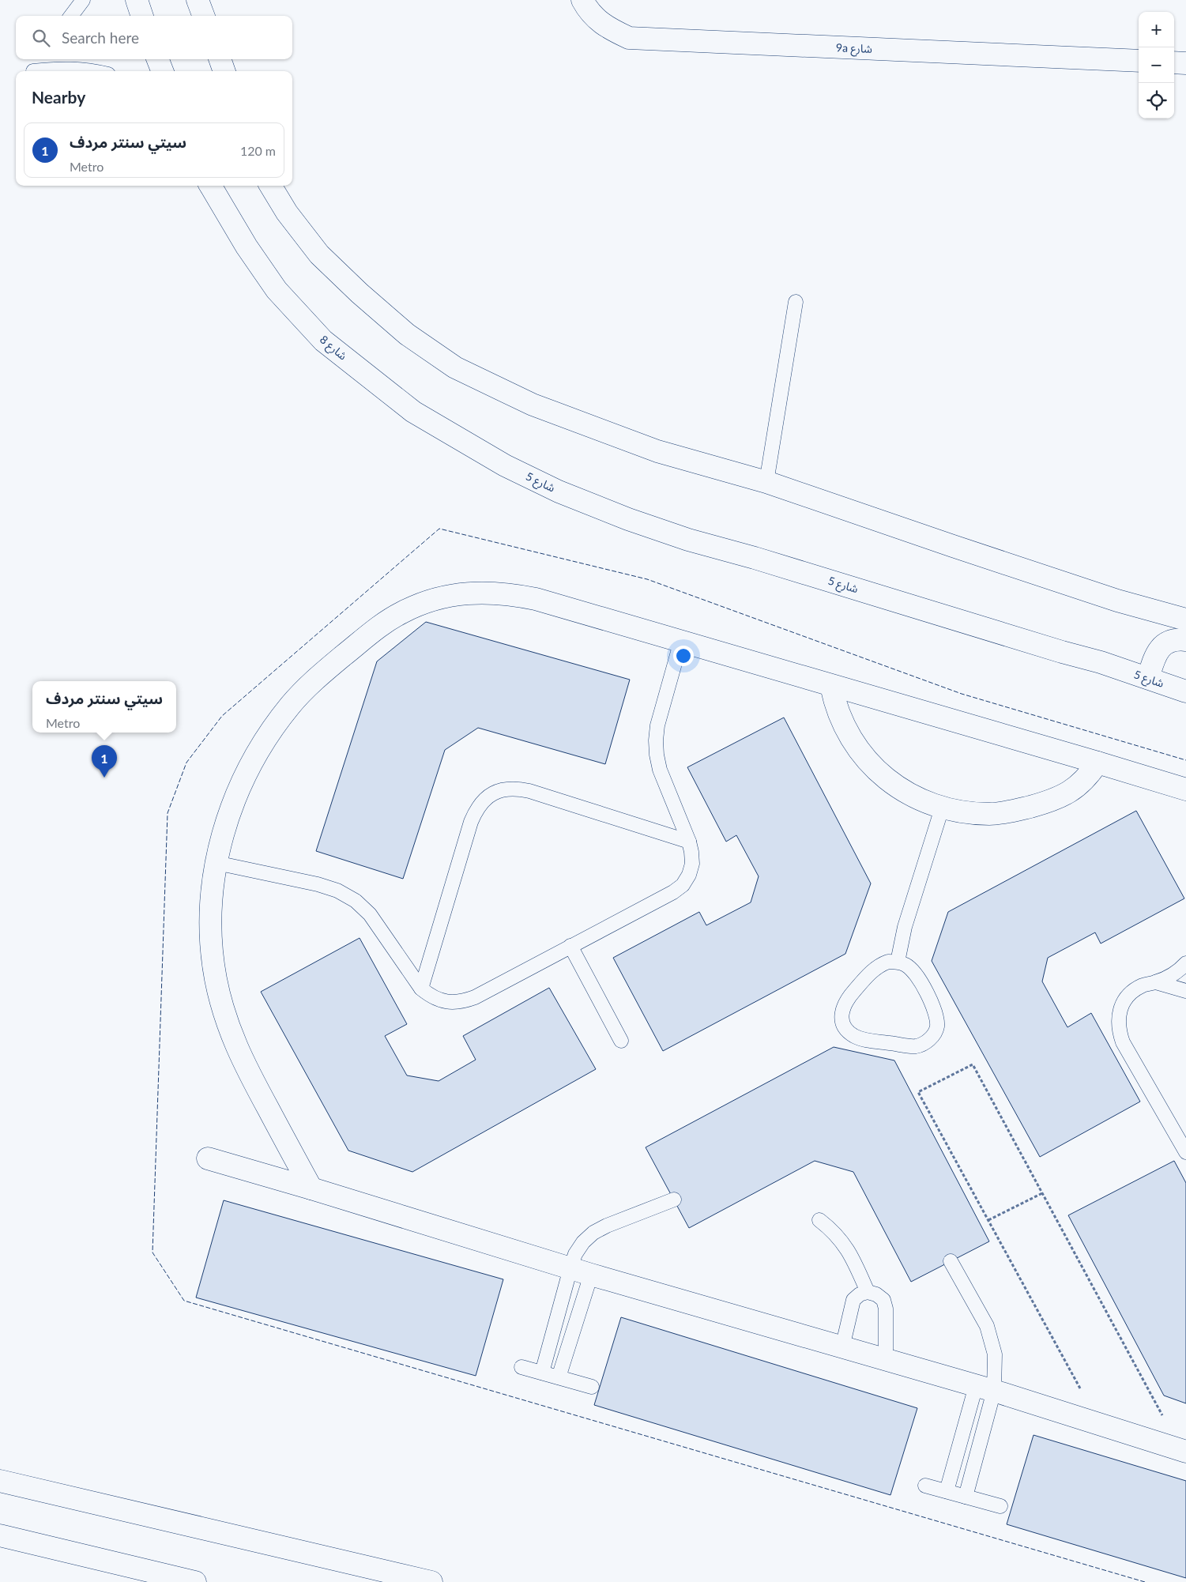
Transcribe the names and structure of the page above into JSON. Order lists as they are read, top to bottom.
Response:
{
  "streets": {
    "main road": ["9a شارع", "شارع 8", "شارع 5"]
  },
  "crossings": [
    ["شارع 8", "شارع 5"]
  ],
  "page": {
    "map_buttons": ["+", "−"],
    "search": "Search here",
    "heading": "Nearby",
    "list": [
      {
        "mark": "1",
        "name": "سيتي سنتر مردف",
        "note": "Metro",
        "value": "120 m"
      }
    ],
    "popup": ["سيتي سنتر مردف", "Metro"],
    "pins": "1"
  }
}
